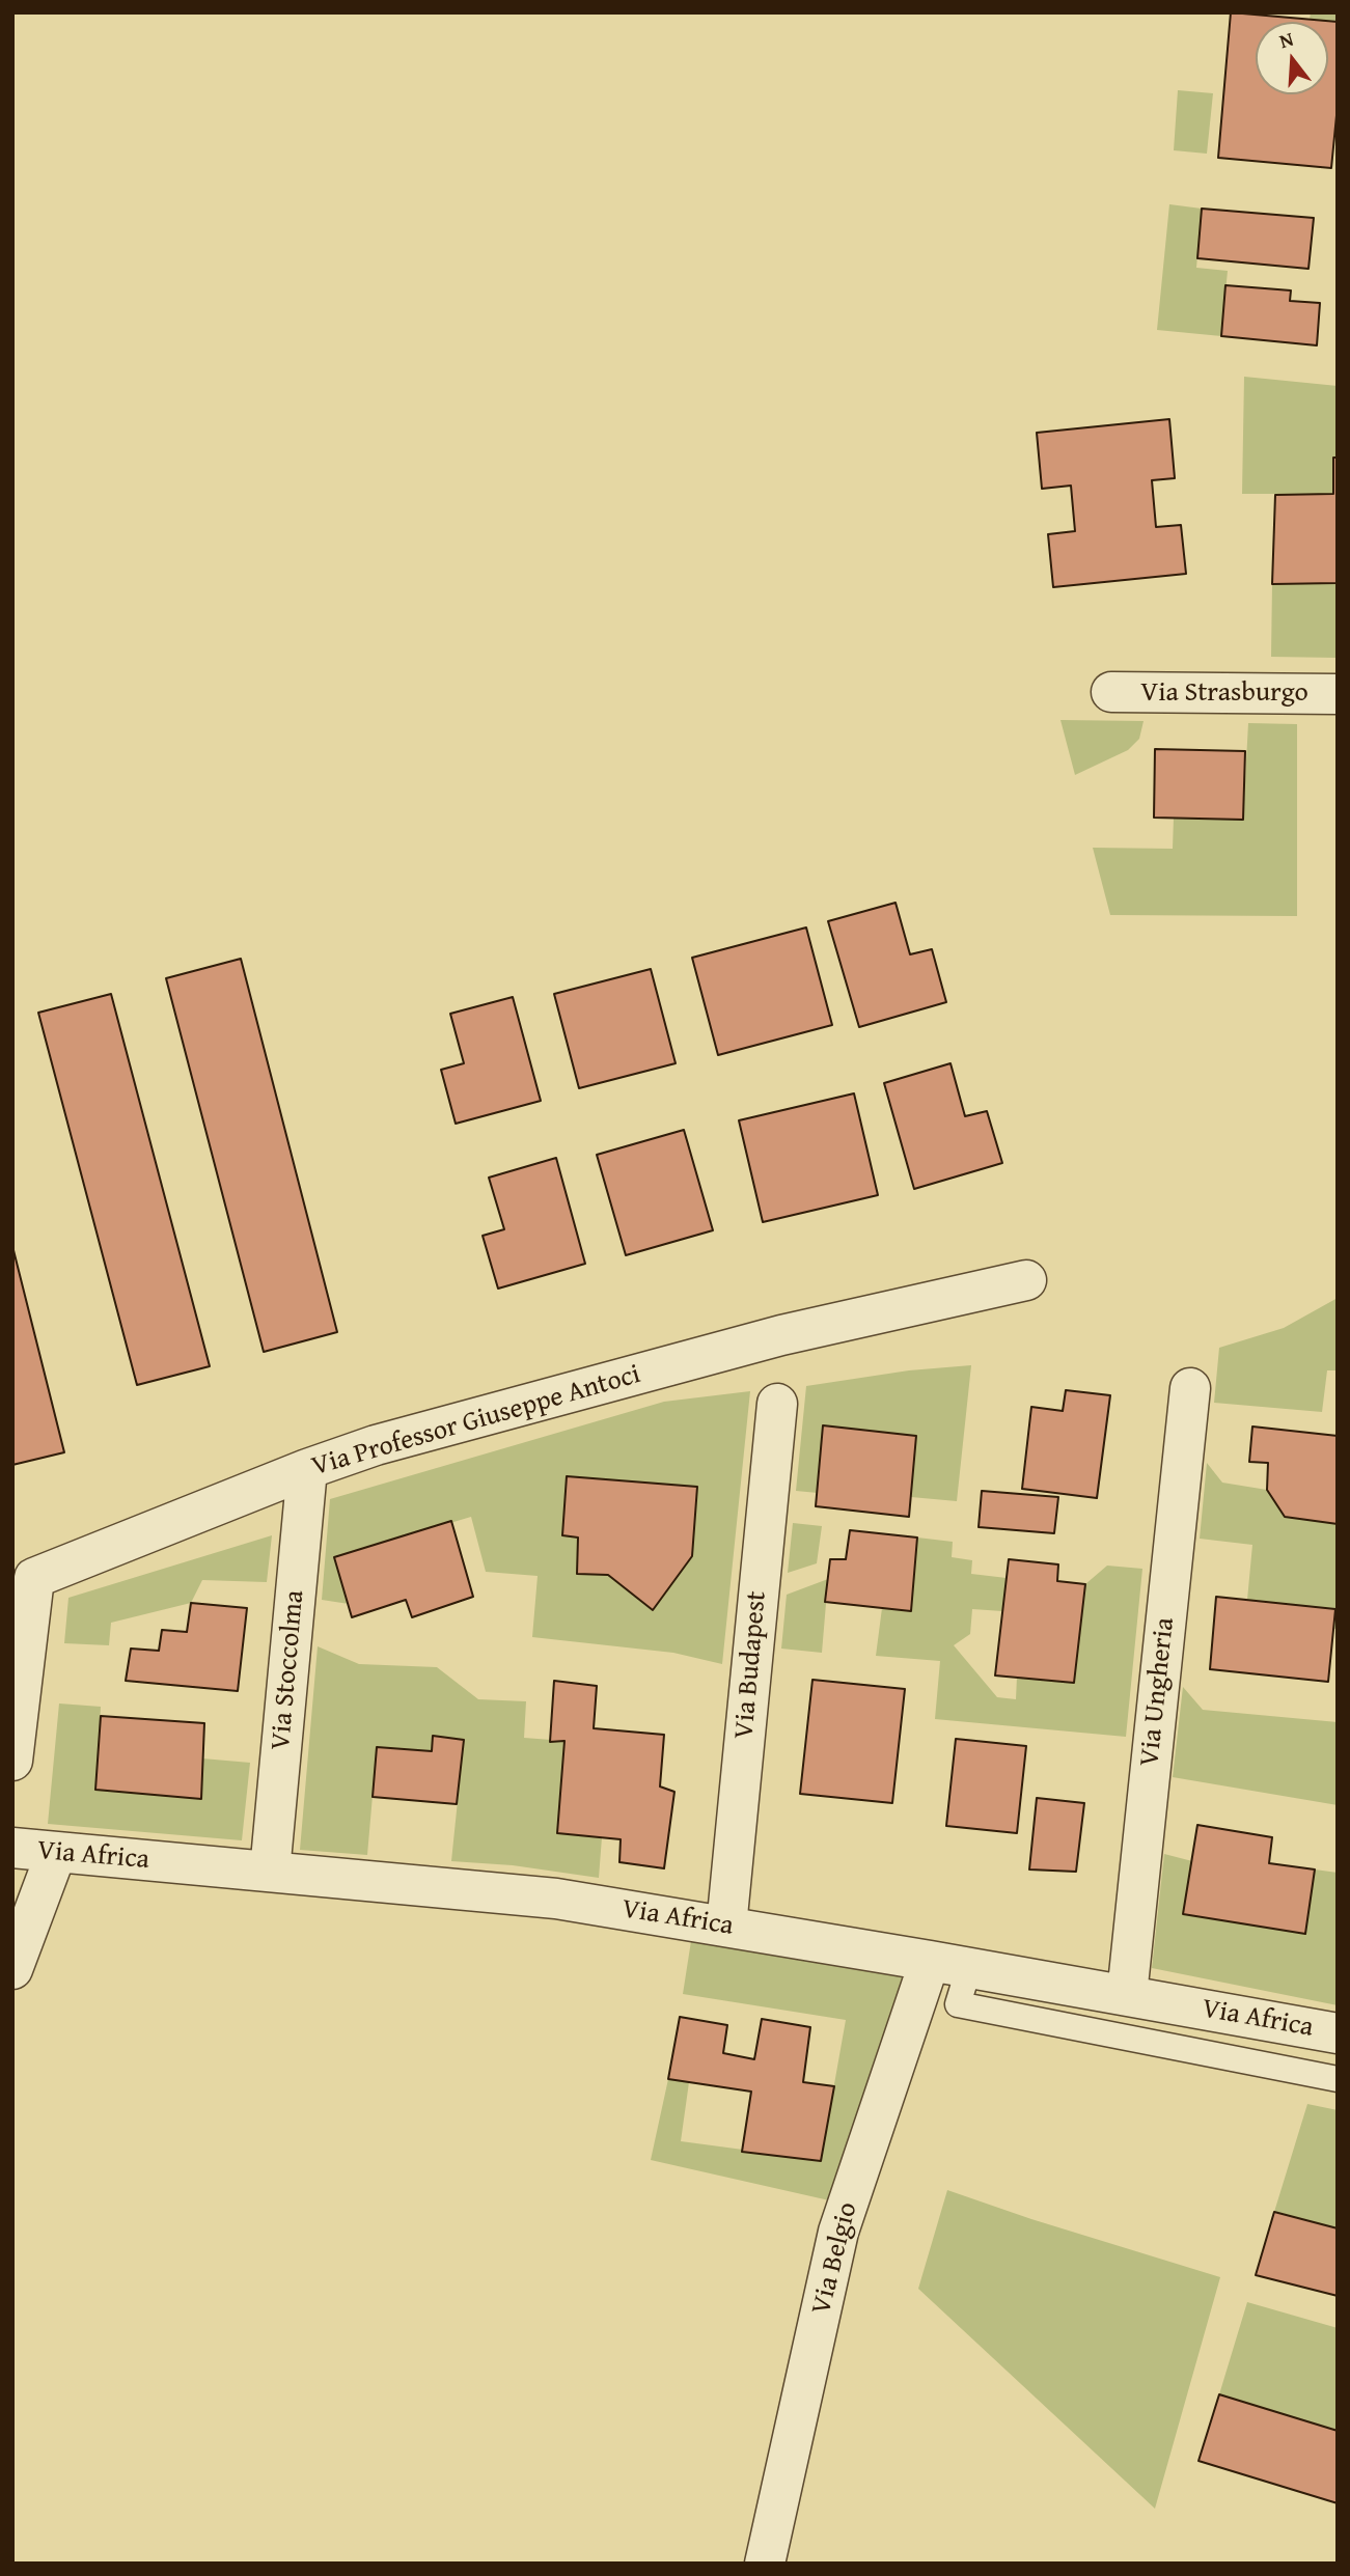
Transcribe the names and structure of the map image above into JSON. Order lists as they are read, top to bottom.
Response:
{
  "streets": {
    "street": [
      "Via Strasburgo",
      "Via Professor Giuseppe Antoci",
      "Via Budapest",
      "Via Stoccolma",
      "Via Ungheria",
      "Via Africa",
      "Via Belgio"
    ]
  },
  "crossings": [
    ["Via Professor Giuseppe Antoci", "Via Stoccolma"],
    ["Via Budapest", "Via Africa"],
    ["Via Stoccolma", "Via Africa"],
    ["Via Ungheria", "Via Africa"],
    ["Via Africa", "Via Belgio"]
  ],
  "north": "top"
}
